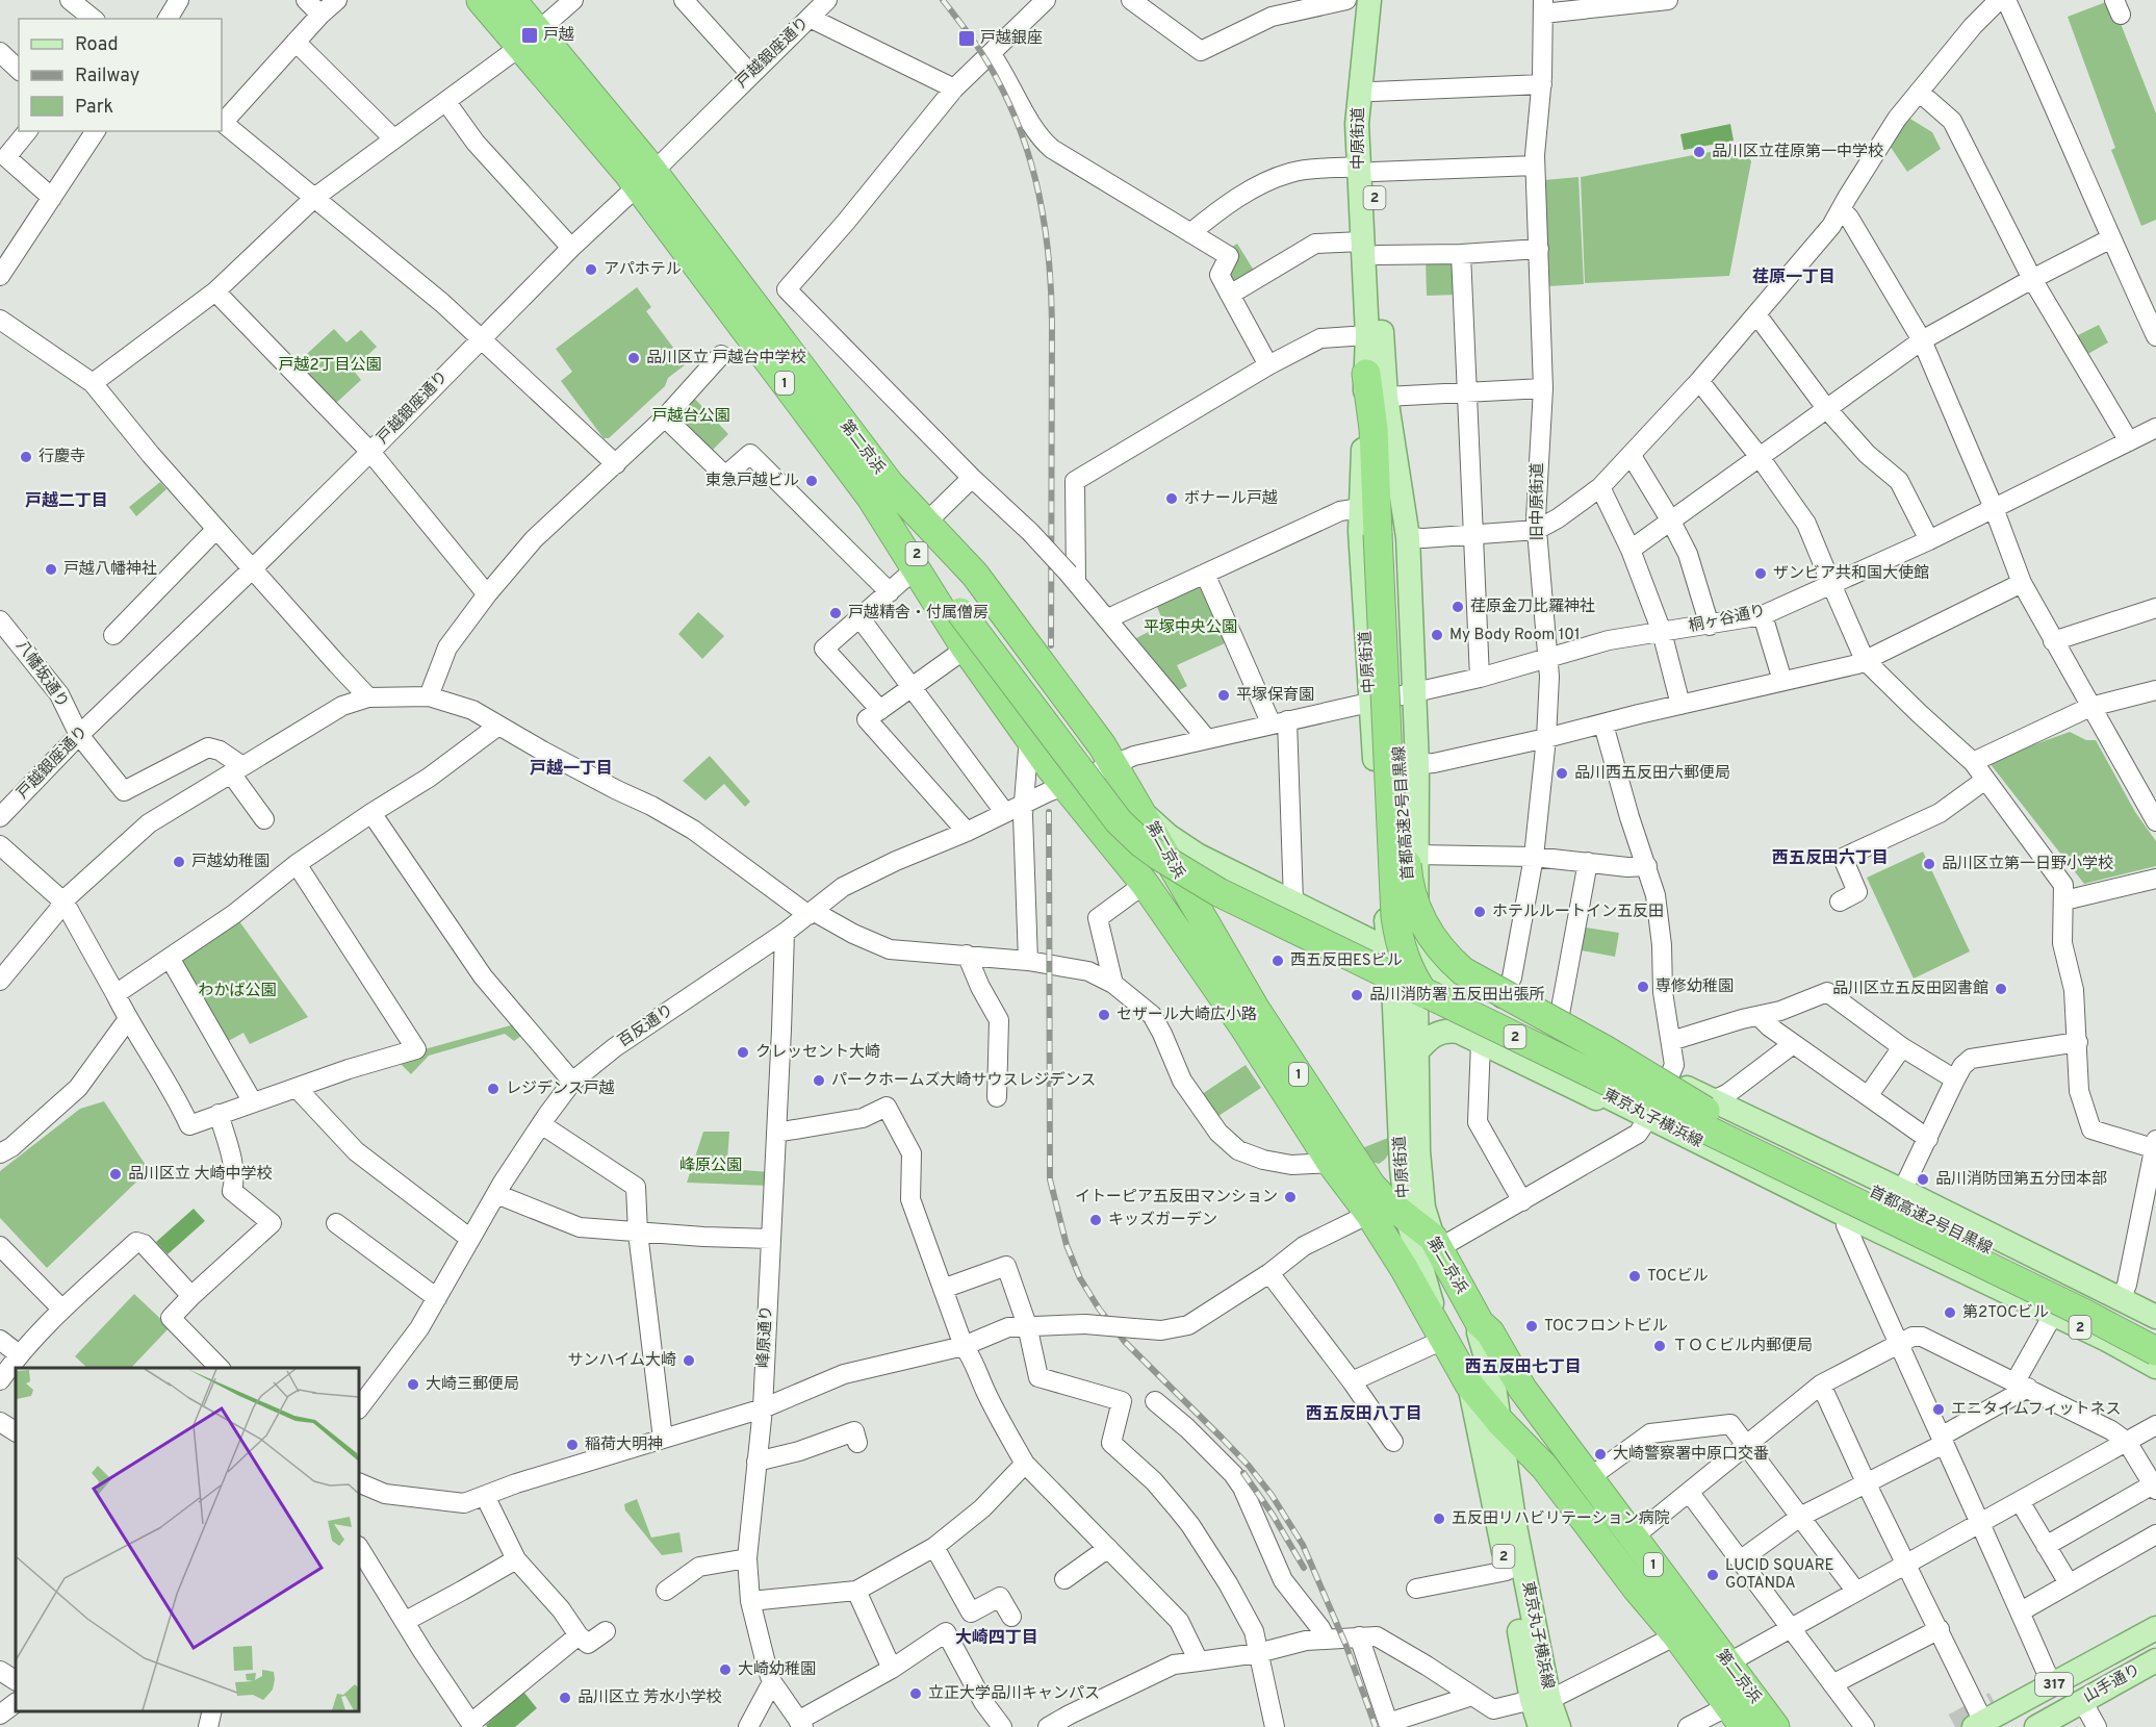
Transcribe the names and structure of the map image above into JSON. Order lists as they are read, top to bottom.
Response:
{
  "streets": {
    "highway": [
      "2",
      "1",
      "第二京浜",
      "首都高速2号目黒線"
    ],
    "main road": [
      "中原街道",
      "東京丸子横浜線",
      "317",
      "山手通り"
    ],
    "street": [
      "戸越銀座通り",
      "旧中原街道",
      "桐ヶ谷通り",
      "八幡坂通り",
      "百反通り",
      "峰原通り"
    ]
  },
  "crossings": [
    ["戸越銀座通り", "第二京浜"],
    ["戸越銀座通り", "八幡坂通り"],
    ["中原街道", "2"],
    ["中原街道", "第二京浜"],
    ["中原街道", "桐ヶ谷通り"],
    ["中原街道", "首都高速2号目黒線"],
    ["中原街道", "東京丸子横浜線"],
    ["2", "第二京浜"],
    ["2", "旧中原街道"],
    ["2", "首都高速2号目黒線"],
    ["第二京浜", "首都高速2号目黒線"],
    ["第二京浜", "百反通り"],
    ["第二京浜", "東京丸子横浜線"],
    ["旧中原街道", "桐ヶ谷通り"],
    ["桐ヶ谷通り", "百反通り"],
    ["首都高速2号目黒線", "東京丸子横浜線"],
    ["百反通り", "峰原通り"]
  ],
  "districts": [
    "荏原一丁目",
    "戸越二丁目",
    "戸越一丁目",
    "西五反田六丁目",
    "西五反田七丁目",
    "西五反田八丁目",
    "大崎四丁目"
  ],
  "parks": [
    "戸越2丁目公園",
    "戸越台公園",
    "平塚中央公園",
    "わかば公園",
    "峰原公園"
  ],
  "places": {
    "transit": ["戸越", "戸越銀座"],
    "other": [
      "品川区立荏原第一中学校",
      "アパホテル",
      "品川区立 戸越台中学校",
      "行慶寺",
      "東急戸越ビル",
      "ボナール戸越",
      "戸越八幡神社",
      "ザンビア共和国大使館",
      "荏原金刀比羅神社",
      "戸越精舎・付属僧房",
      "My Body Room 101",
      "平塚保育園",
      "品川西五反田六郵便局",
      "戸越幼稚園",
      "品川区立第一日野小学校",
      "ホテルルートイン五反田",
      "西五反田ESビル",
      "専修幼稚園",
      "品川区立五反田図書館",
      "品川消防署 五反田出張所",
      "セザール大崎広小路",
      "クレッセント大崎",
      "パークホームズ大崎サウスレジデンス",
      "レジデンス戸越",
      "品川区立 大崎中学校",
      "品川消防団第五分団本部",
      "イトーピア五反田マンション",
      "キッズガーデン",
      "TOCビル",
      "第2TOCビル",
      "TOCフロントビル",
      "ＴＯＣビル内郵便局",
      "サンハイム大崎",
      "大崎三郵便局",
      "エニタイムフィットネス",
      "稲荷大明神",
      "大崎警察署中原口交番",
      "五反田リハビリテーション病院",
      "LUCID SQUARE GOTANDA",
      "大崎幼稚園",
      "立正大学品川キャンパス",
      "品川区立 芳水小学校"
    ]
  },
  "legend": ["Road", "Railway", "Park"]
}
